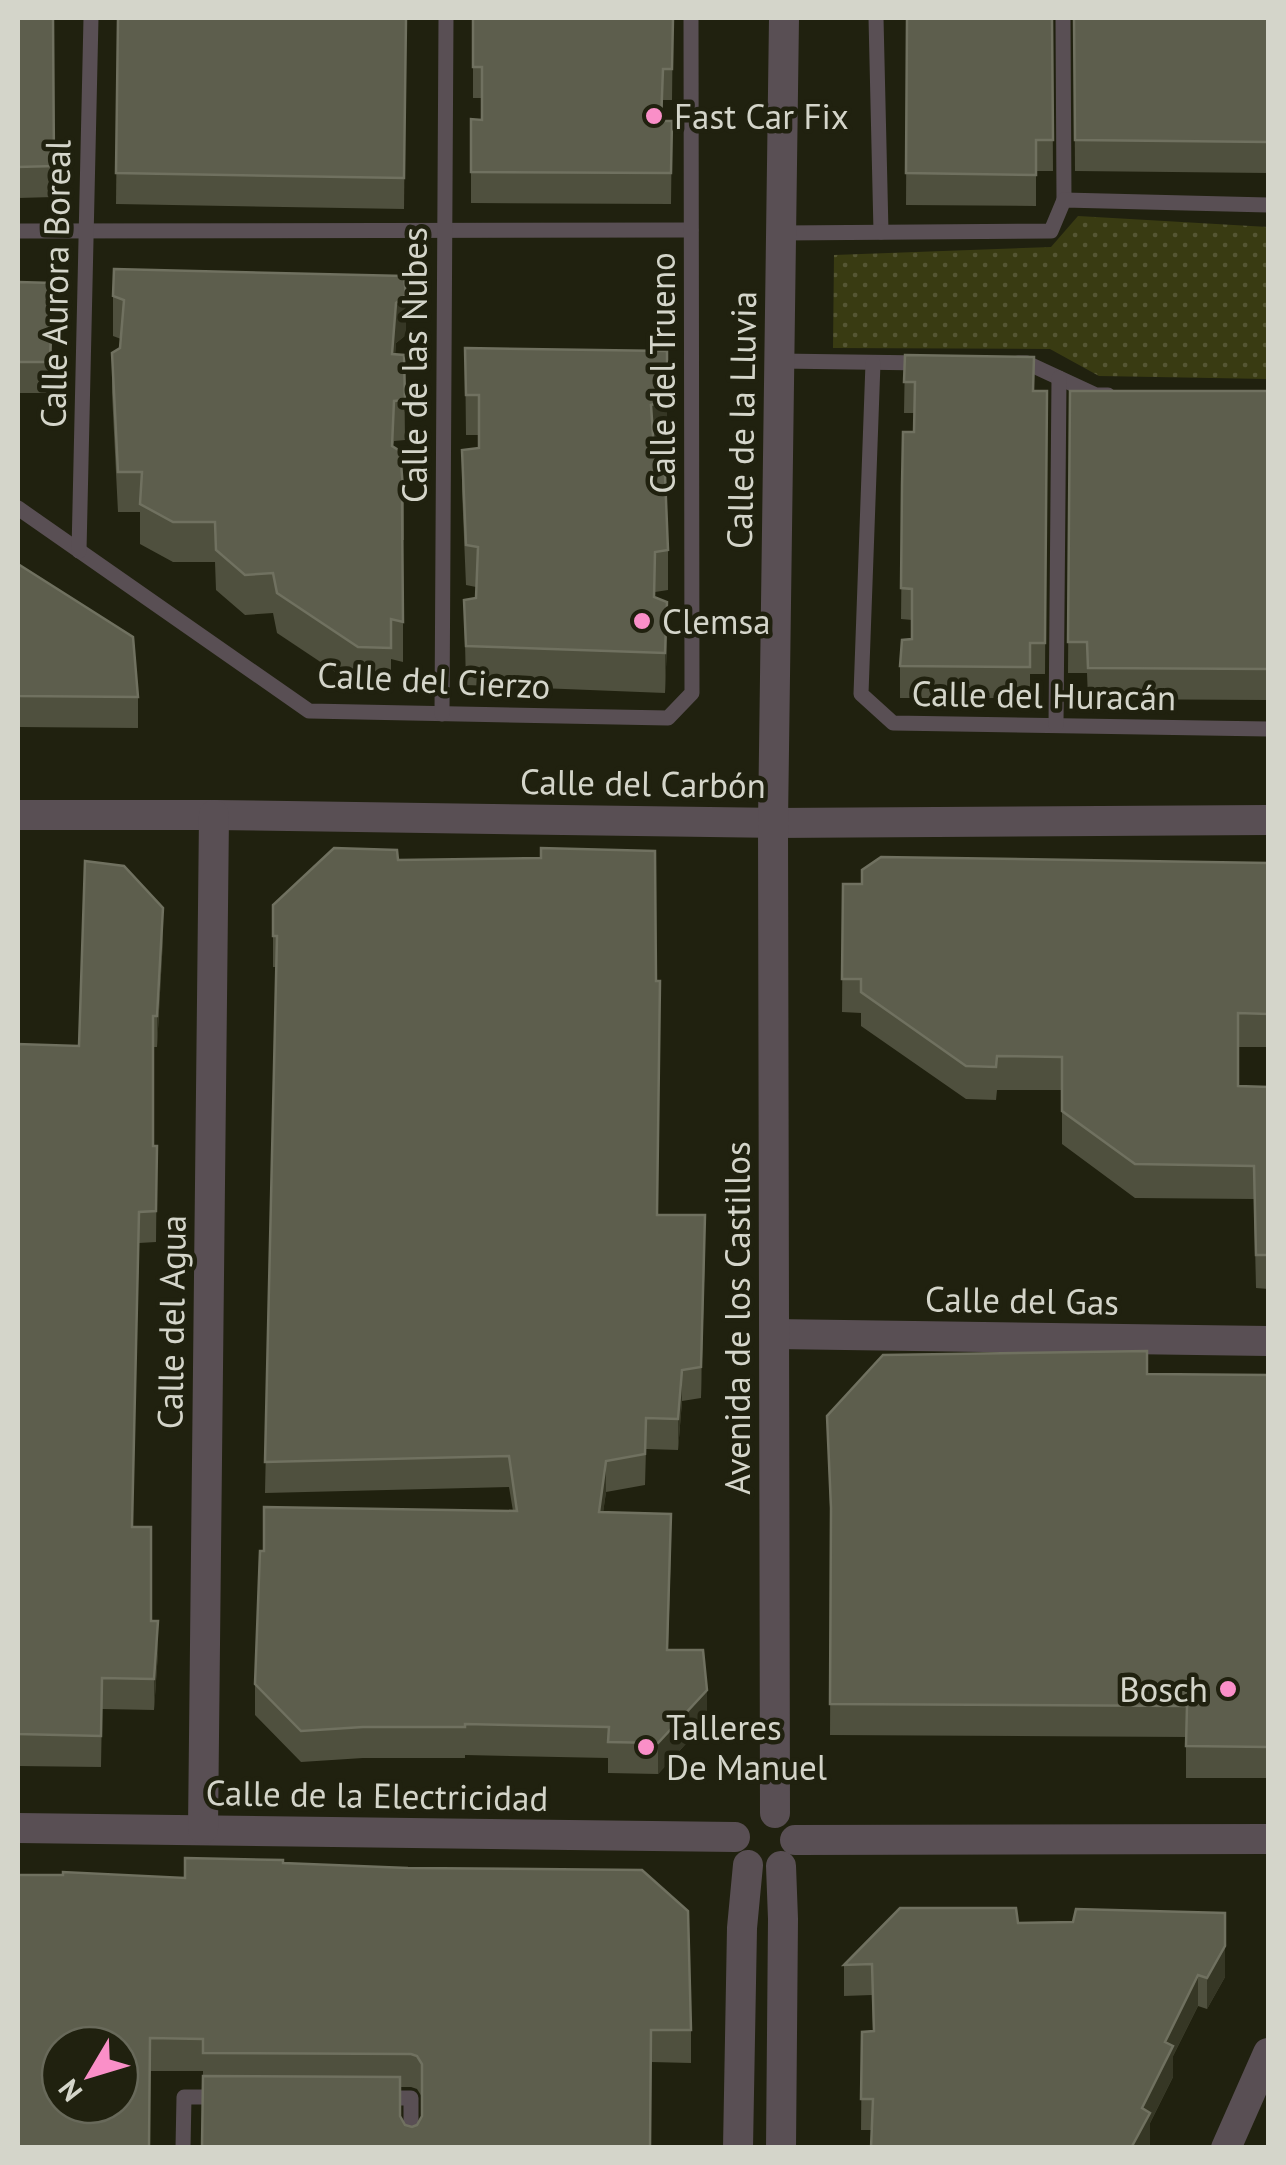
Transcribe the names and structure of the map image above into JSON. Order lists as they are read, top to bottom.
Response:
{
  "streets": {
    "street": [
      "Calle de la Lluvia",
      "Calle del Carbón",
      "Calle del Gas",
      "Avenida de los Castillos",
      "Calle del Agua",
      "Calle de la Electricidad"
    ],
    "lane": [
      "Calle Aurora Boreal",
      "Calle de las Nubes",
      "Calle del Trueno",
      "Calle del Cierzo",
      "Calle del Huracán"
    ]
  },
  "crossings": [
    ["Calle Aurora Boreal", "Calle del Cierzo"],
    ["Calle de las Nubes", "Calle del Cierzo"],
    ["Calle del Trueno", "Calle del Cierzo"],
    ["Calle de la Lluvia", "Calle del Carbón"],
    ["Calle de la Lluvia", "Avenida de los Castillos"],
    ["Calle del Carbón", "Avenida de los Castillos"],
    ["Calle del Carbón", "Calle del Agua"],
    ["Calle del Gas", "Avenida de los Castillos"],
    ["Avenida de los Castillos", "Calle de la Electricidad"],
    ["Calle del Agua", "Calle de la Electricidad"]
  ],
  "places": [
    "Fast Car Fix",
    "Clemsa",
    "Bosch",
    "Talleres De Manuel"
  ],
  "north": "bottom left"
}
